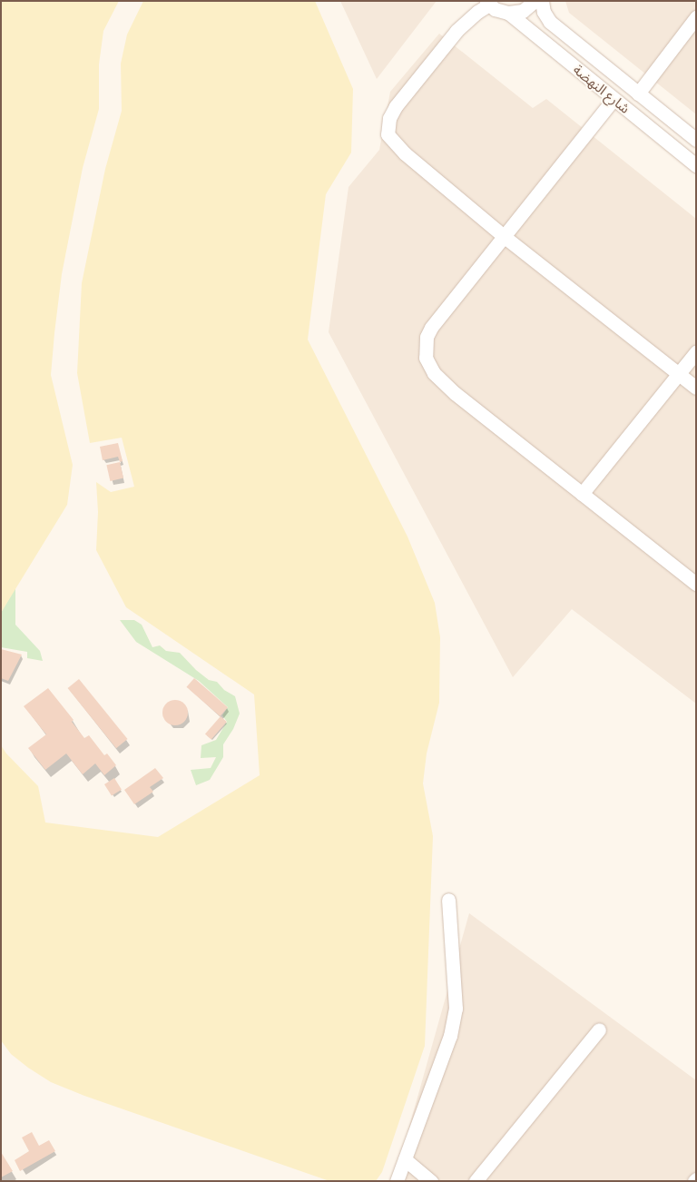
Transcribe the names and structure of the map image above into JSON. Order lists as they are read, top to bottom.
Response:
{
  "streets": {
    "street": ["شارع النهضة"]
  }
}
